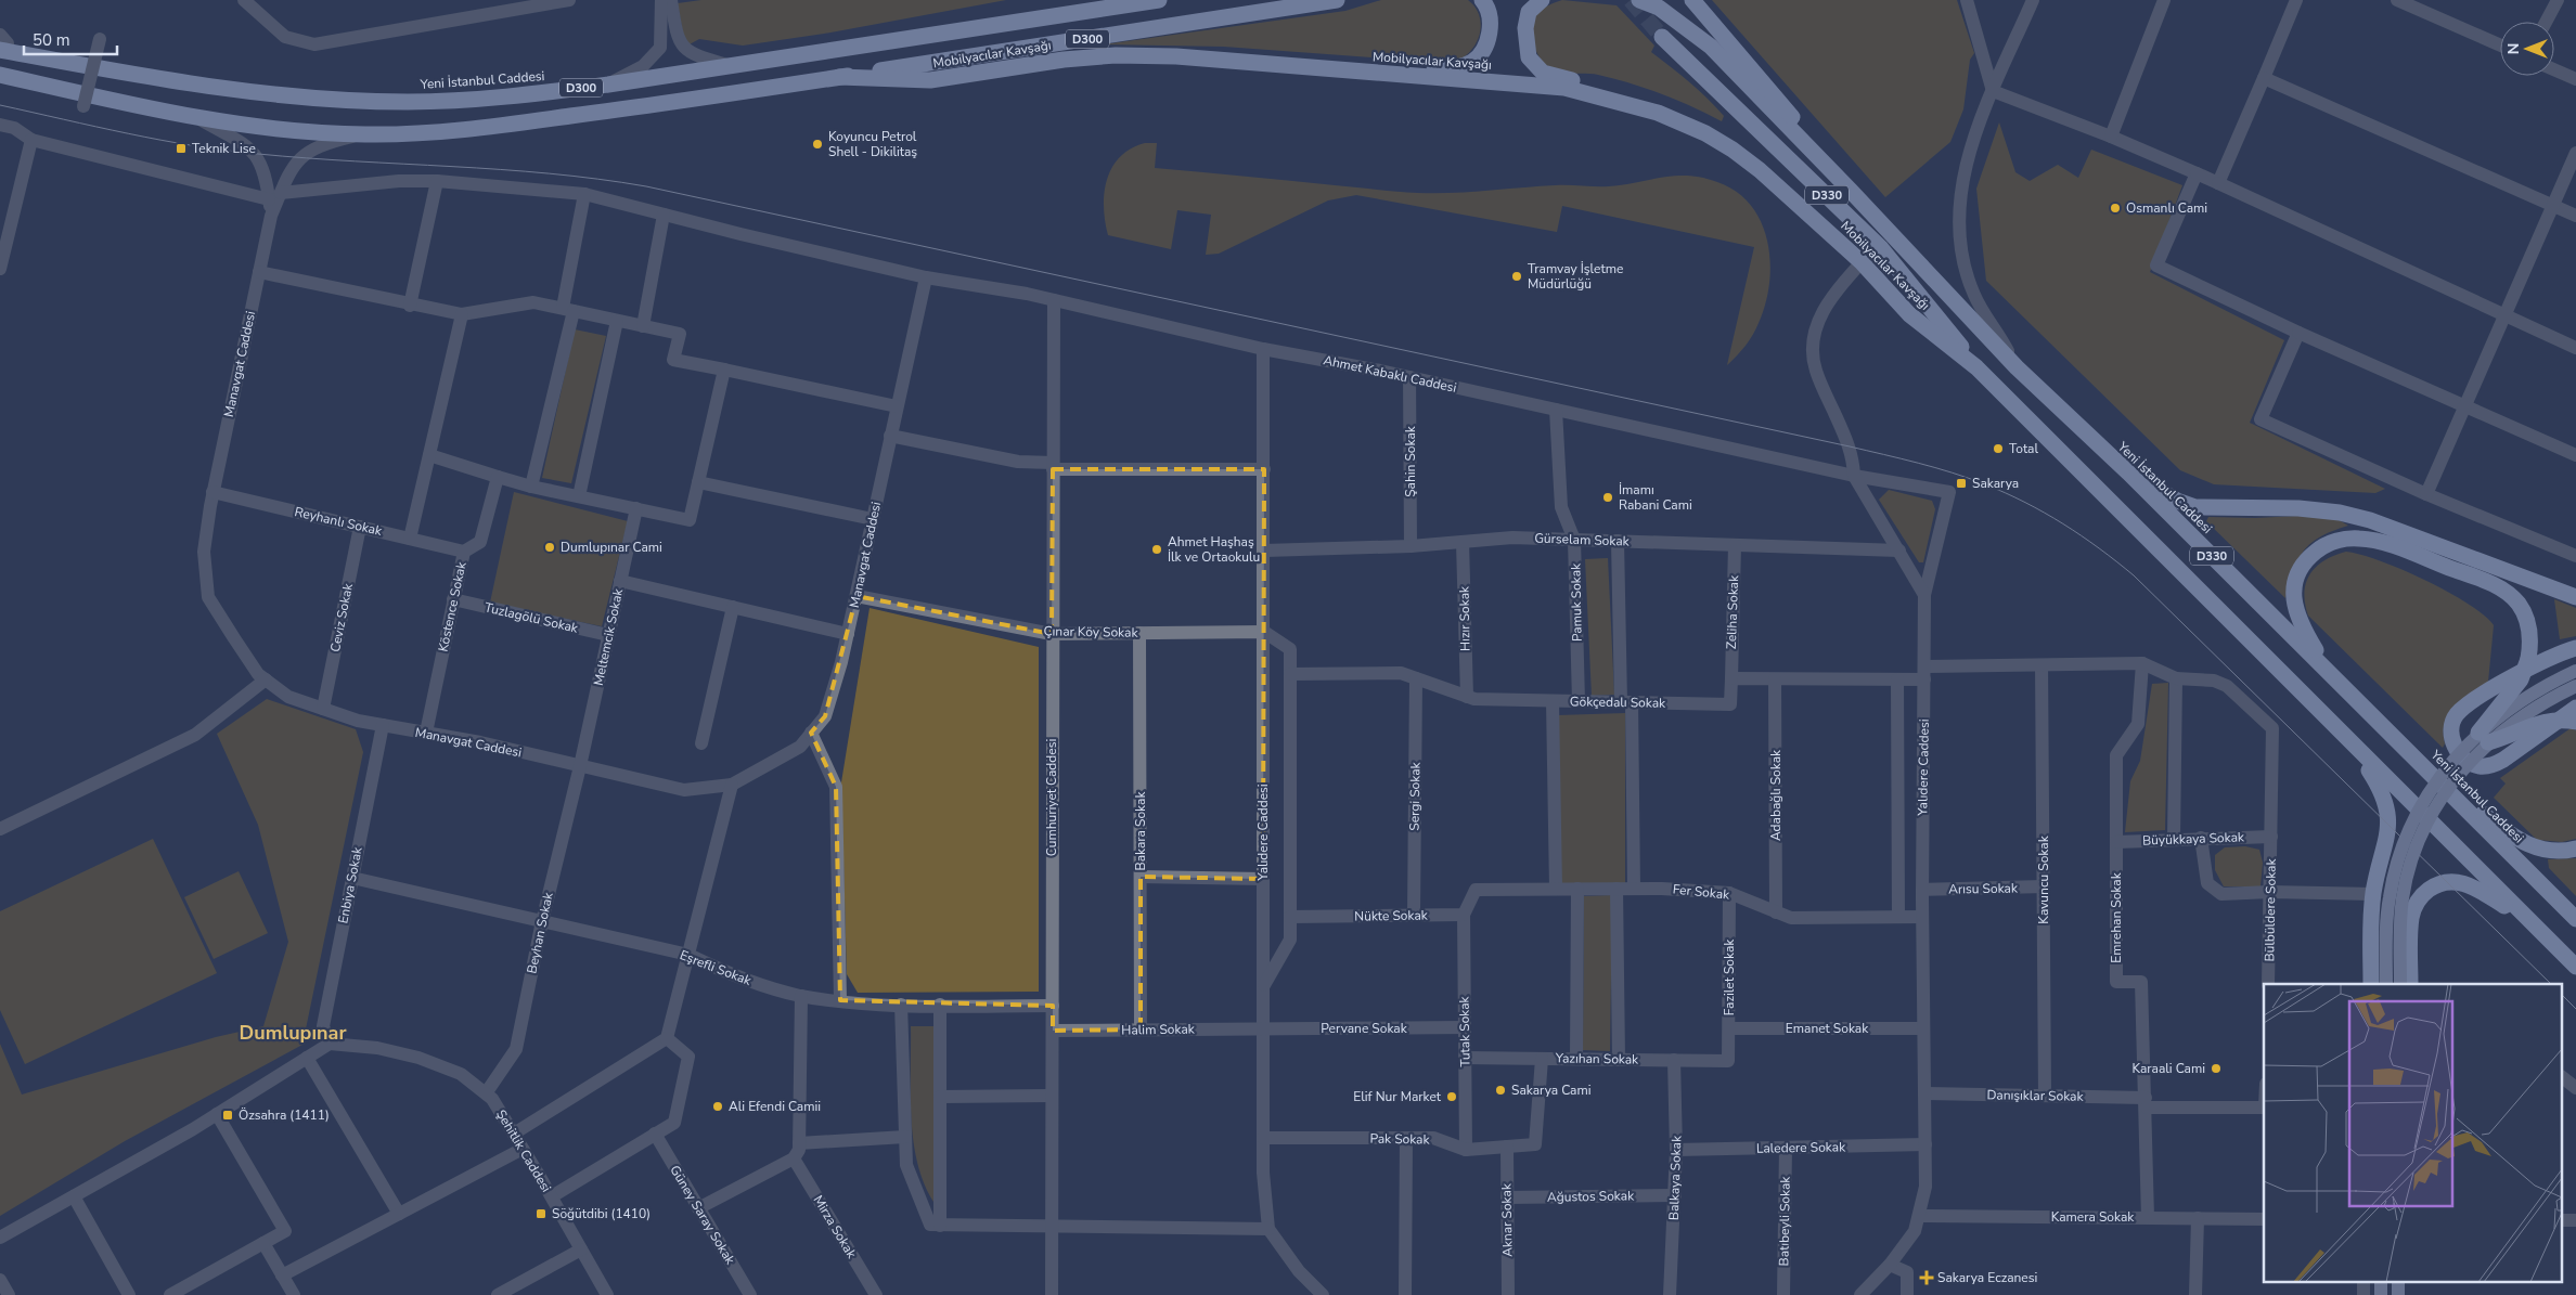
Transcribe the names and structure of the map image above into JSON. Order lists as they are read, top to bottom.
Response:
{
  "streets": {
    "highway": [
      "D300",
      "Mobilyacılar Kavşağı",
      "Yeni İstanbul Caddesi",
      "D330"
    ],
    "street": [
      "Manavgat Caddesi",
      "Ahmet Kabaklı Caddesi",
      "Şahin Sokak",
      "Reyhanlı Sokak",
      "Gürselam Sokak",
      "Pamuk Sokak",
      "Köstence Sokak",
      "Zeliha Sokak",
      "Ceviz Sokak",
      "Tuzlagölü Sokak",
      "Hızır Sokak",
      "Çınar Köy Sokak",
      "Meltemcik Sokak",
      "Gökçedalı Sokak",
      "Yalıdere Caddesi",
      "Adabağlı Sokak",
      "Sergi Sokak",
      "Cumhuriyet Caddesi",
      "Bakara Sokak",
      "Büyükkaya Sokak",
      "Kavuncu Sokak",
      "Enbiya Sokak",
      "Arısu Sokak",
      "Fer Sokak",
      "Bülbüldere Sokak",
      "Nükte Sokak",
      "Emrehan Sokak",
      "Beyhan Sokak",
      "Eşrefli Sokak",
      "Fazilet Sokak",
      "Pervane Sokak",
      "Emanet Sokak",
      "Halim Sokak",
      "Tutak Sokak",
      "Yazıhan Sokak",
      "Danışıklar Sokak",
      "Pak Sokak",
      "Laledere Sokak",
      "Şehitlik Caddesi",
      "Balkaya Sokak",
      "Ağustos Sokak",
      "Güney Saray Sokak",
      "Kamera Sokak",
      "Aknar Sokak",
      "Batıbeyli Sokak",
      "Mirza Sokak"
    ]
  },
  "crossings": [
    ["D300", "Mobilyacılar Kavşağı"],
    ["D300", "Manavgat Caddesi"],
    ["Mobilyacılar Kavşağı", "D330"],
    ["Mobilyacılar Kavşağı", "Yalıdere Caddesi"],
    ["Yeni İstanbul Caddesi", "D330"],
    ["Manavgat Caddesi", "Ahmet Kabaklı Caddesi"],
    ["Manavgat Caddesi", "Reyhanlı Sokak"],
    ["Manavgat Caddesi", "Köstence Sokak"],
    ["Manavgat Caddesi", "Ceviz Sokak"],
    ["Manavgat Caddesi", "Çınar Köy Sokak"],
    ["Manavgat Caddesi", "Meltemcik Sokak"],
    ["Manavgat Caddesi", "Enbiya Sokak"],
    ["Manavgat Caddesi", "Beyhan Sokak"],
    ["Ahmet Kabaklı Caddesi", "Şahin Sokak"],
    ["Ahmet Kabaklı Caddesi", "Pamuk Sokak"],
    ["Ahmet Kabaklı Caddesi", "Yalıdere Caddesi"],
    ["Ahmet Kabaklı Caddesi", "Cumhuriyet Caddesi"],
    ["Şahin Sokak", "Gürselam Sokak"],
    ["Reyhanlı Sokak", "Köstence Sokak"],
    ["Reyhanlı Sokak", "Ceviz Sokak"],
    ["Gürselam Sokak", "Pamuk Sokak"],
    ["Gürselam Sokak", "Zeliha Sokak"],
    ["Gürselam Sokak", "Hızır Sokak"],
    ["Gürselam Sokak", "Yalıdere Caddesi"],
    ["Pamuk Sokak", "Gökçedalı Sokak"],
    ["Köstence Sokak", "Tuzlagölü Sokak"],
    ["Zeliha Sokak", "Gökçedalı Sokak"],
    ["Tuzlagölü Sokak", "Meltemcik Sokak"],
    ["Hızır Sokak", "Gökçedalı Sokak"],
    ["Çınar Köy Sokak", "Yalıdere Caddesi"],
    ["Çınar Köy Sokak", "Cumhuriyet Caddesi"],
    ["Çınar Köy Sokak", "Bakara Sokak"],
    ["Meltemcik Sokak", "Beyhan Sokak"],
    ["Gökçedalı Sokak", "Sergi Sokak"],
    ["Yalıdere Caddesi", "Arısu Sokak"],
    ["Yalıdere Caddesi", "Fer Sokak"],
    ["Yalıdere Caddesi", "Pervane Sokak"],
    ["Yalıdere Caddesi", "Emanet Sokak"],
    ["Yalıdere Caddesi", "Halim Sokak"],
    ["Yalıdere Caddesi", "Danışıklar Sokak"],
    ["Yalıdere Caddesi", "Pak Sokak"],
    ["Yalıdere Caddesi", "Laledere Sokak"],
    ["Yalıdere Caddesi", "Kamera Sokak"],
    ["Adabağlı Sokak", "Fer Sokak"],
    ["Sergi Sokak", "Nükte Sokak"],
    ["Cumhuriyet Caddesi", "Eşrefli Sokak"],
    ["Cumhuriyet Caddesi", "Halim Sokak"],
    ["Bakara Sokak", "Halim Sokak"],
    ["Büyükkaya Sokak", "Bülbüldere Sokak"],
    ["Büyükkaya Sokak", "Emrehan Sokak"],
    ["Kavuncu Sokak", "Arısu Sokak"],
    ["Kavuncu Sokak", "Danışıklar Sokak"],
    ["Enbiya Sokak", "Eşrefli Sokak"],
    ["Enbiya Sokak", "Şehitlik Caddesi"],
    ["Fer Sokak", "Nükte Sokak"],
    ["Fer Sokak", "Fazilet Sokak"],
    ["Fer Sokak", "Tutak Sokak"],
    ["Nükte Sokak", "Tutak Sokak"],
    ["Emrehan Sokak", "Danışıklar Sokak"],
    ["Emrehan Sokak", "Kamera Sokak"],
    ["Beyhan Sokak", "Eşrefli Sokak"],
    ["Beyhan Sokak", "Şehitlik Caddesi"],
    ["Fazilet Sokak", "Emanet Sokak"],
    ["Fazilet Sokak", "Yazıhan Sokak"],
    ["Pervane Sokak", "Halim Sokak"],
    ["Pervane Sokak", "Tutak Sokak"],
    ["Tutak Sokak", "Yazıhan Sokak"],
    ["Tutak Sokak", "Pak Sokak"],
    ["Yazıhan Sokak", "Pak Sokak"],
    ["Yazıhan Sokak", "Balkaya Sokak"],
    ["Pak Sokak", "Aknar Sokak"],
    ["Laledere Sokak", "Balkaya Sokak"],
    ["Laledere Sokak", "Batıbeyli Sokak"],
    ["Balkaya Sokak", "Ağustos Sokak"],
    ["Ağustos Sokak", "Aknar Sokak"]
  ],
  "districts": ["Dumlupınar"],
  "places": {
    "other": [
      "Koyuncu Petrol Shell - Dikilitaş",
      "Osmanlı Cami",
      "Tramvay İşletme Müdürlüğü",
      "Total",
      "İmamı Rabani Cami",
      "Dumlupınar Cami",
      "Ahmet Haşhaş İlk ve Ortaokulu",
      "Karaali Cami",
      "Sakarya Cami",
      "Elif Nur Market",
      "Ali Efendi Camii"
    ],
    "transit": [
      "Teknik Lise",
      "Sakarya",
      "Özsahra (1411)",
      "Söğütdibi (1410)"
    ],
    "health": ["Sakarya Eczanesi"]
  },
  "scale_bar": "50 m",
  "north": "left"
}
